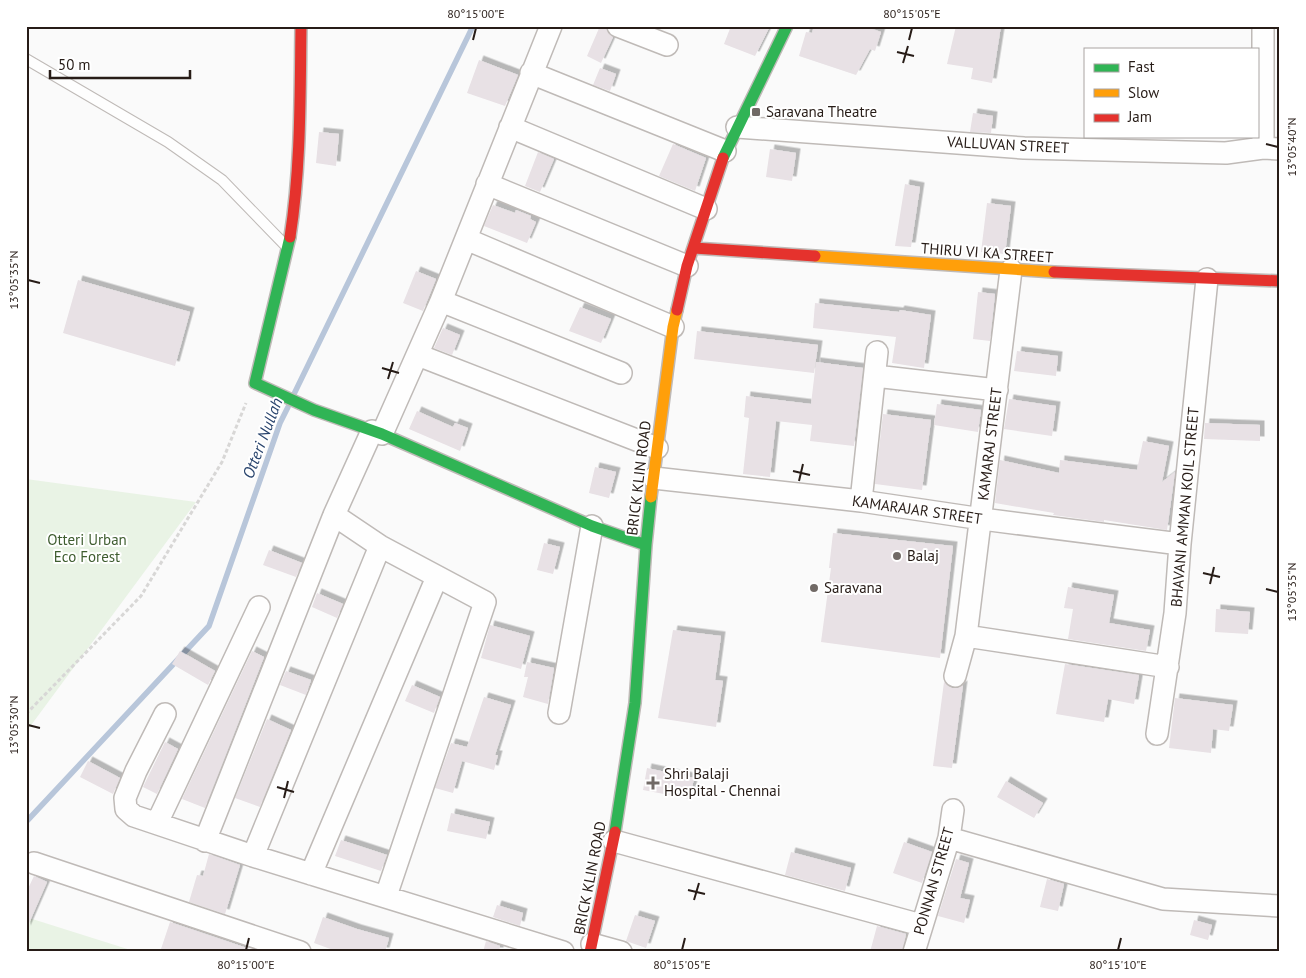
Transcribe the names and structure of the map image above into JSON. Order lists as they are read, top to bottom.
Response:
{
  "streets": {
    "street": [
      "VALLUVAN STREET",
      "THIRU VI KA STREET",
      "KAMARAJ STREET",
      "BRICK KLIN ROAD",
      "BHAVANI AMMAN KOIL STREET",
      "KAMARAJAR STREET",
      "PONNAN STREET"
    ]
  },
  "crossings": [
    ["VALLUVAN STREET", "BRICK KLIN ROAD"],
    ["THIRU VI KA STREET", "KAMARAJ STREET"],
    ["THIRU VI KA STREET", "BRICK KLIN ROAD"],
    ["THIRU VI KA STREET", "BHAVANI AMMAN KOIL STREET"],
    ["KAMARAJ STREET", "KAMARAJAR STREET"],
    ["BRICK KLIN ROAD", "KAMARAJAR STREET"],
    ["BHAVANI AMMAN KOIL STREET", "KAMARAJAR STREET"]
  ],
  "water": ["Otteri Nullah"],
  "parks": ["Otteri Urban Eco Forest"],
  "places": {
    "transit": ["Saravana Theatre"],
    "other": ["Balaj", "Saravana"],
    "health": ["Shri Balaji Hospital - Chennai"]
  },
  "legend": ["Fast", "Slow", "Jam"],
  "scale_bar": "50 m",
  "coordinates": [
    "80°15'00\"E",
    "80°15'05\"E",
    "13°05'40\"N",
    "13°05'35\"N",
    "13°05'30\"N",
    "80°15'10\"E"
  ]
}
